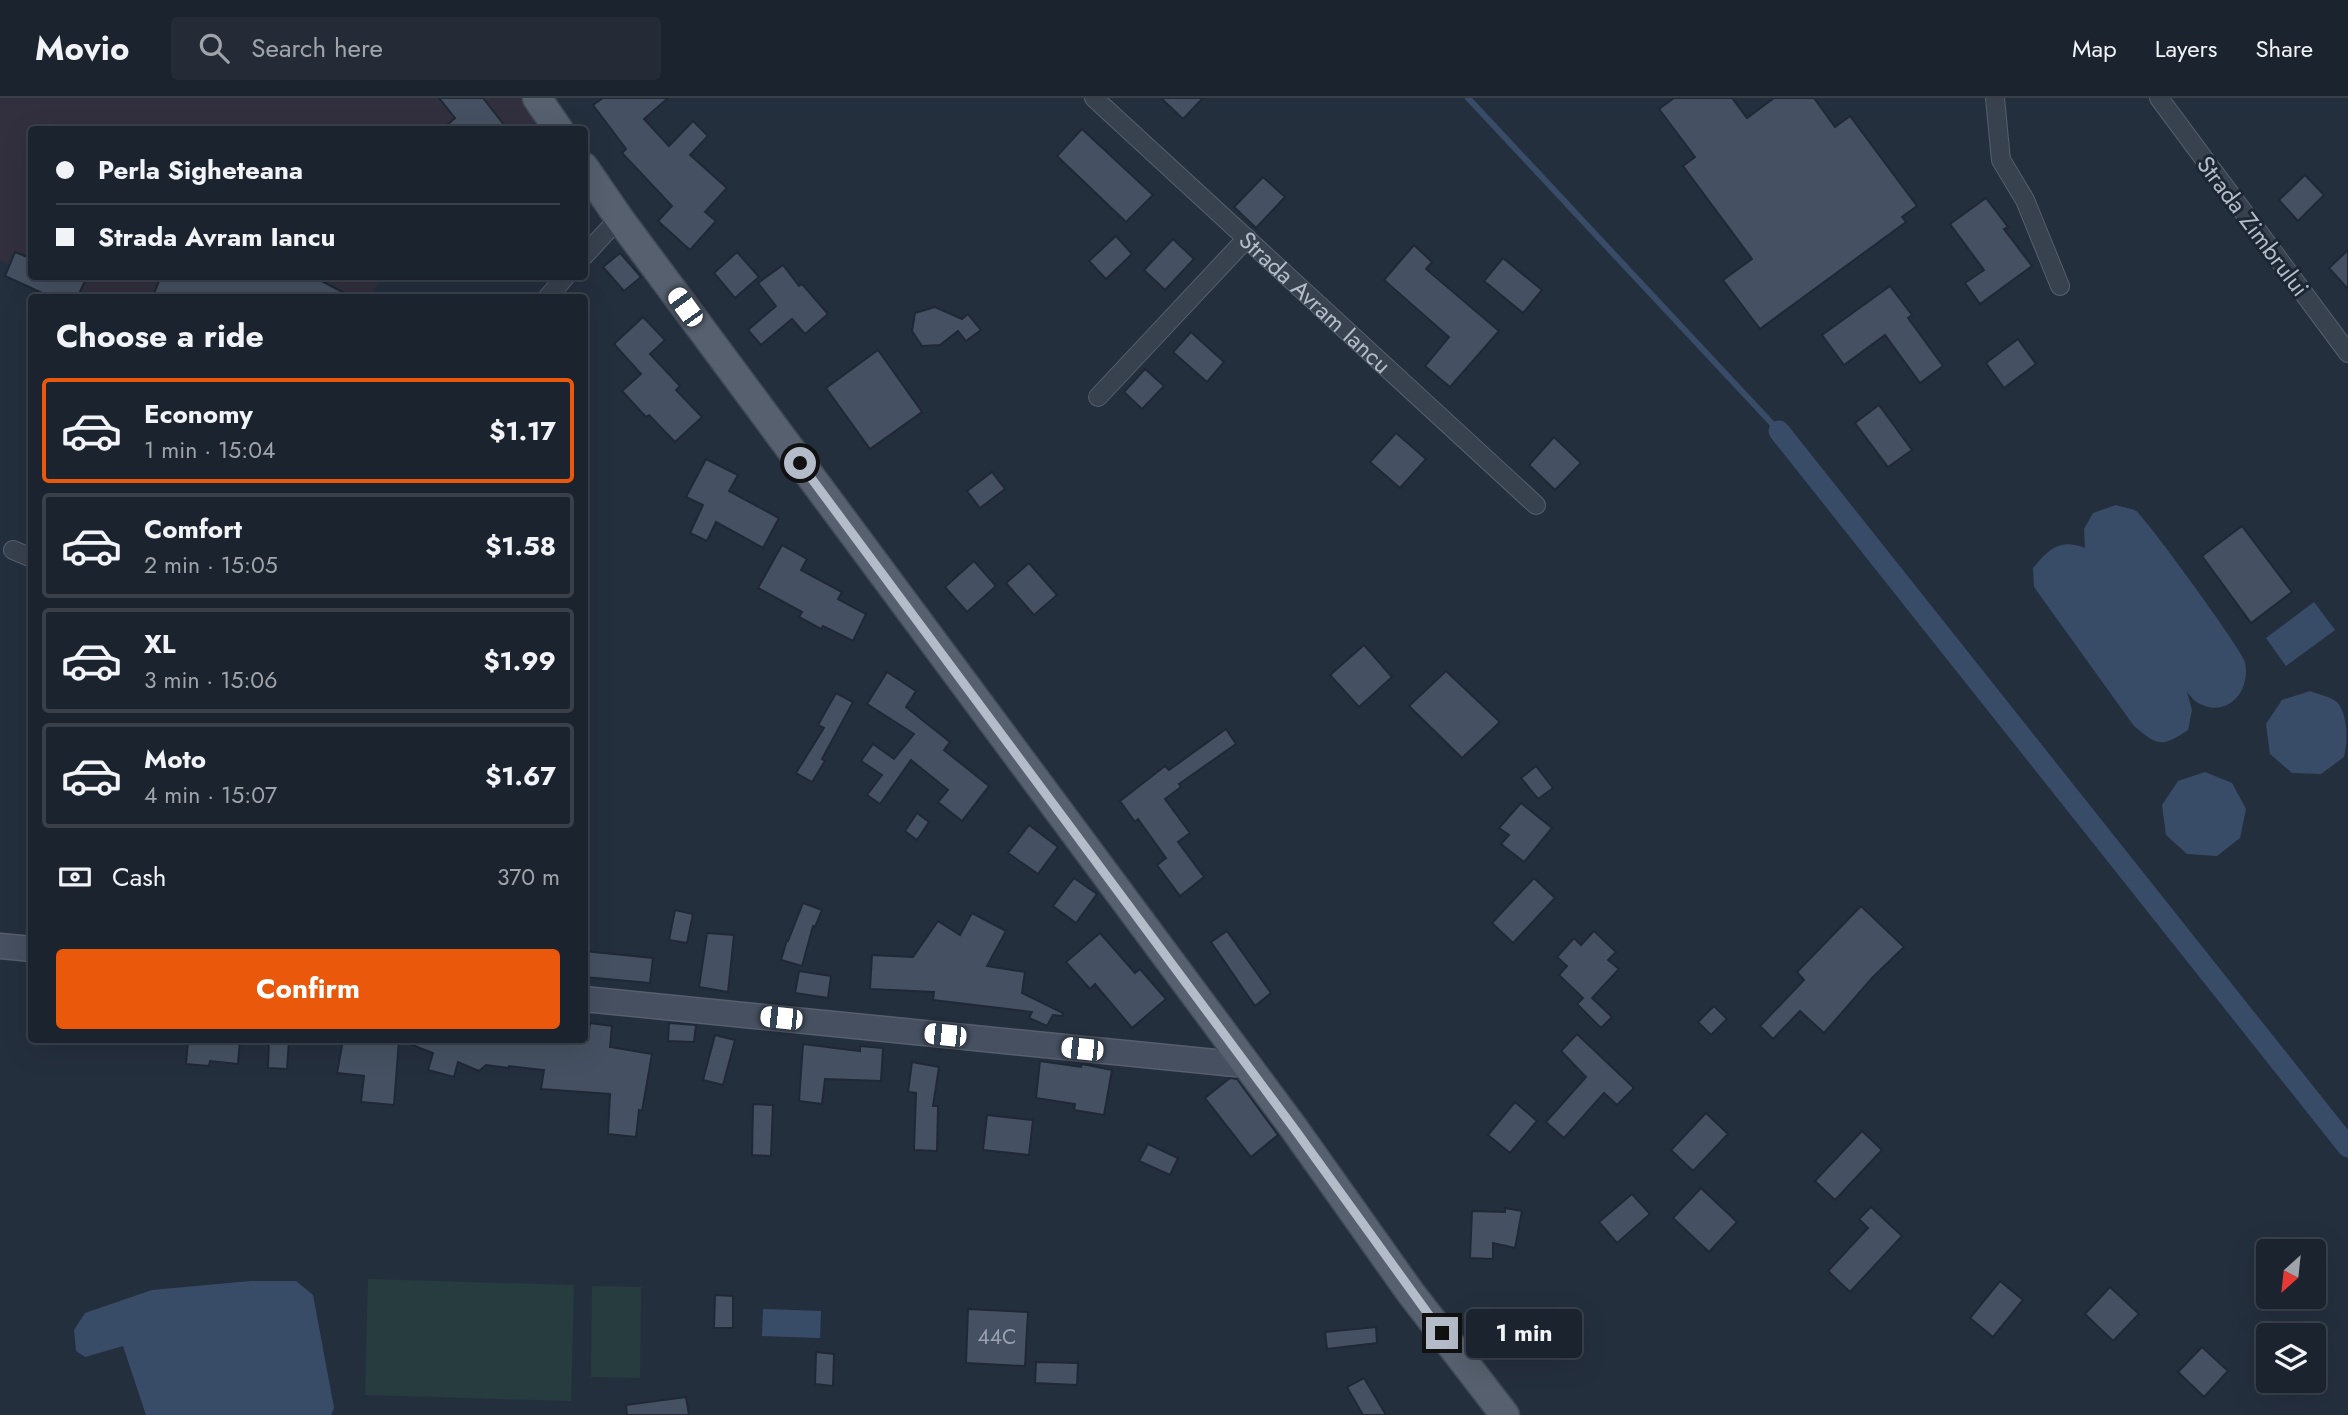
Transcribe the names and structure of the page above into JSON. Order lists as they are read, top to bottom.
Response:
{
  "streets": {
    "street": ["Strada Zimbrului", "Strada Avram Iancu"]
  },
  "house_numbers": ["44C"],
  "north": "bottom left",
  "page": {
    "header": "Movio",
    "search": "Search here",
    "nav": ["Map", "Layers", "Share"],
    "banner": ["Perla Sigheteana", "Strada Avram Iancu"],
    "heading": "Choose a ride",
    "list": [
      {
        "name": "Economy",
        "note": "1 min · 15:04",
        "value": "$1.17"
      },
      {
        "name": "Comfort",
        "note": "2 min · 15:05",
        "value": "$1.58"
      },
      {
        "name": "XL",
        "note": "3 min · 15:06",
        "value": "$1.99"
      },
      {
        "name": "Moto",
        "note": "4 min · 15:07",
        "value": "$1.67"
      }
    ],
    "pay": ["Cash", "370 m"],
    "buttons": "Confirm",
    "bubble": "1 min"
  }
}
